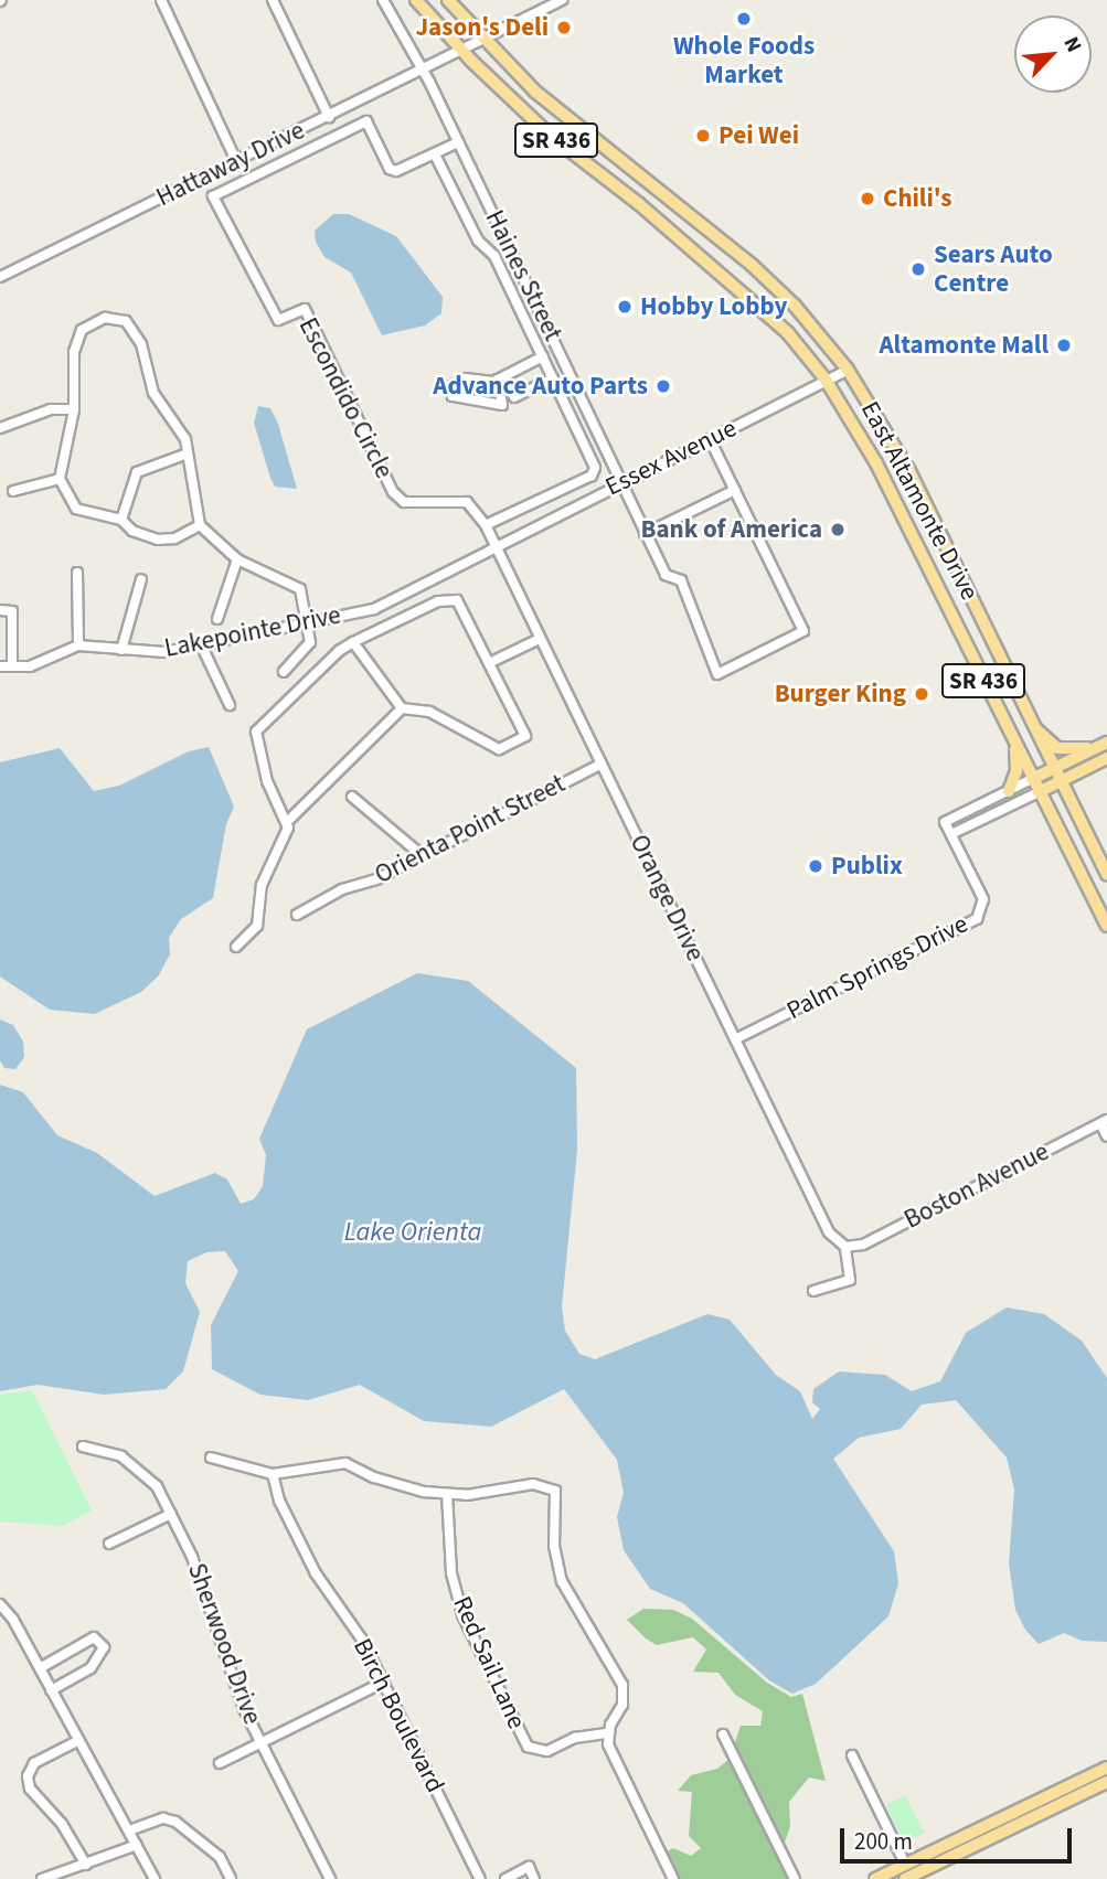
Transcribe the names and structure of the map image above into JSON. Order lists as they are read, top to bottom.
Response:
{
  "streets": {
    "main road": ["SR 436", "East Altamonte Drive", "Palm Springs Drive"],
    "street": [
      "Hattaway Drive",
      "Haines Street",
      "Escondido Circle",
      "Essex Avenue",
      "Lakepointe Drive",
      "Orienta Point Street",
      "Orange Drive",
      "Boston Avenue",
      "Sherwood Drive",
      "Red Sail Lane",
      "Birch Boulevard"
    ]
  },
  "crossings": [
    ["SR 436", "Hattaway Drive"],
    ["SR 436", "Essex Avenue"],
    ["SR 436", "Palm Springs Drive"],
    ["Hattaway Drive", "Haines Street"],
    ["Hattaway Drive", "East Altamonte Drive"],
    ["Haines Street", "Escondido Circle"],
    ["Haines Street", "Essex Avenue"],
    ["Essex Avenue", "East Altamonte Drive"],
    ["Essex Avenue", "Lakepointe Drive"],
    ["Essex Avenue", "Orange Drive"],
    ["East Altamonte Drive", "Palm Springs Drive"],
    ["Lakepointe Drive", "Orange Drive"],
    ["Orienta Point Street", "Orange Drive"],
    ["Orange Drive", "Palm Springs Drive"],
    ["Orange Drive", "Boston Avenue"]
  ],
  "water": ["Lake Orienta"],
  "places": [
    "Whole Foods Market",
    "Jason's Deli",
    "Pei Wei",
    "Chili's",
    "Sears Auto Centre",
    "Hobby Lobby",
    "Altamonte Mall",
    "Advance Auto Parts",
    "Bank of America",
    "Burger King",
    "Publix"
  ],
  "scale_bar": "200 m",
  "north": "top right"
}
